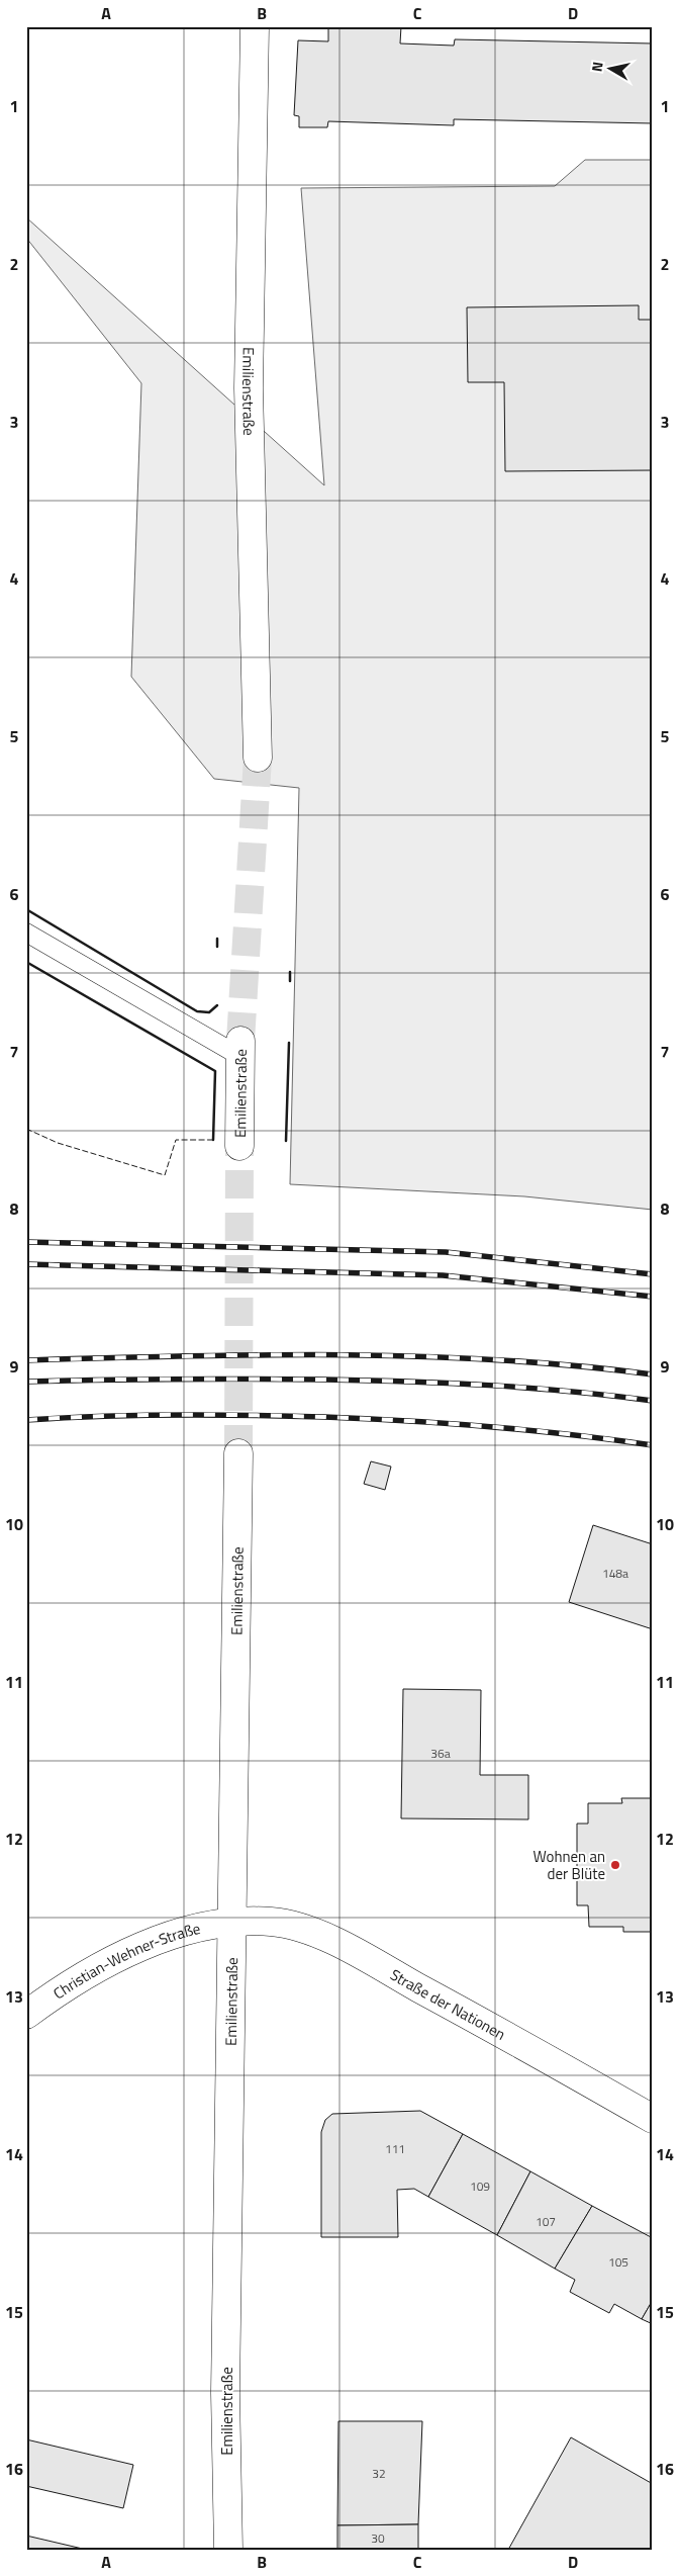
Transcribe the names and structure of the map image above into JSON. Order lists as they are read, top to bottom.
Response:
{
  "streets": {
    "street": ["Emilienstraße", "Christian-Wehner-Straße", "Straße der Nationen"]
  },
  "crossings": [
    ["Emilienstraße", "Christian-Wehner-Straße"],
    ["Emilienstraße", "Straße der Nationen"],
    ["Christian-Wehner-Straße", "Straße der Nationen"]
  ],
  "places": ["Wohnen an der Blüte"],
  "house_numbers": [
    "148a",
    "36a",
    "111",
    "109",
    "107",
    "105",
    "32",
    "30"
  ],
  "north": "left",
  "grid": {
    "columns": [
      "A",
      "B",
      "C",
      "D"
    ],
    "rows": [
      "1",
      "2",
      "3",
      "4",
      "5",
      "6",
      "7",
      "8",
      "9",
      "10",
      "11",
      "12",
      "13",
      "14",
      "15",
      "16"
    ]
  }
}
